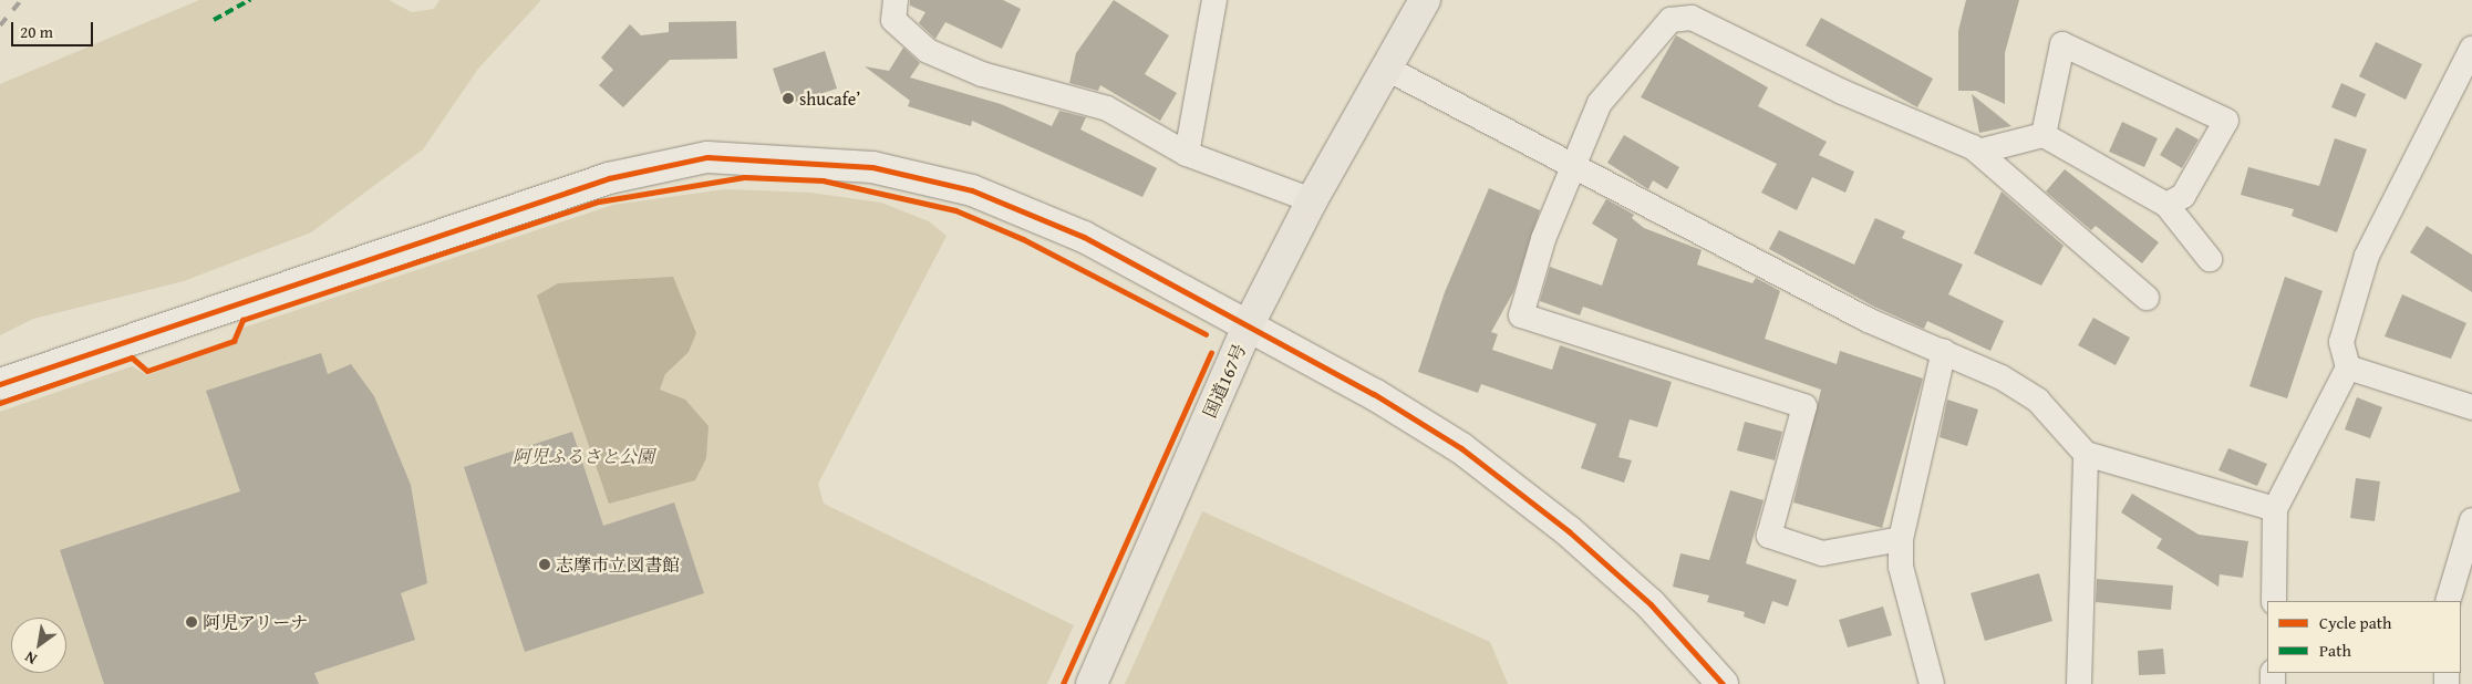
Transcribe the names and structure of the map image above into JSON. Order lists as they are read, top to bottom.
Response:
{
  "streets": {
    "highway": ["国道167号"]
  },
  "parks": ["阿児ふるさと公園"],
  "places": ["shucafe’", "志摩市立図書館", "阿児アリーナ"],
  "legend": ["Cycle path", "Path"],
  "scale_bar": "20 m",
  "north": "bottom left"
}
